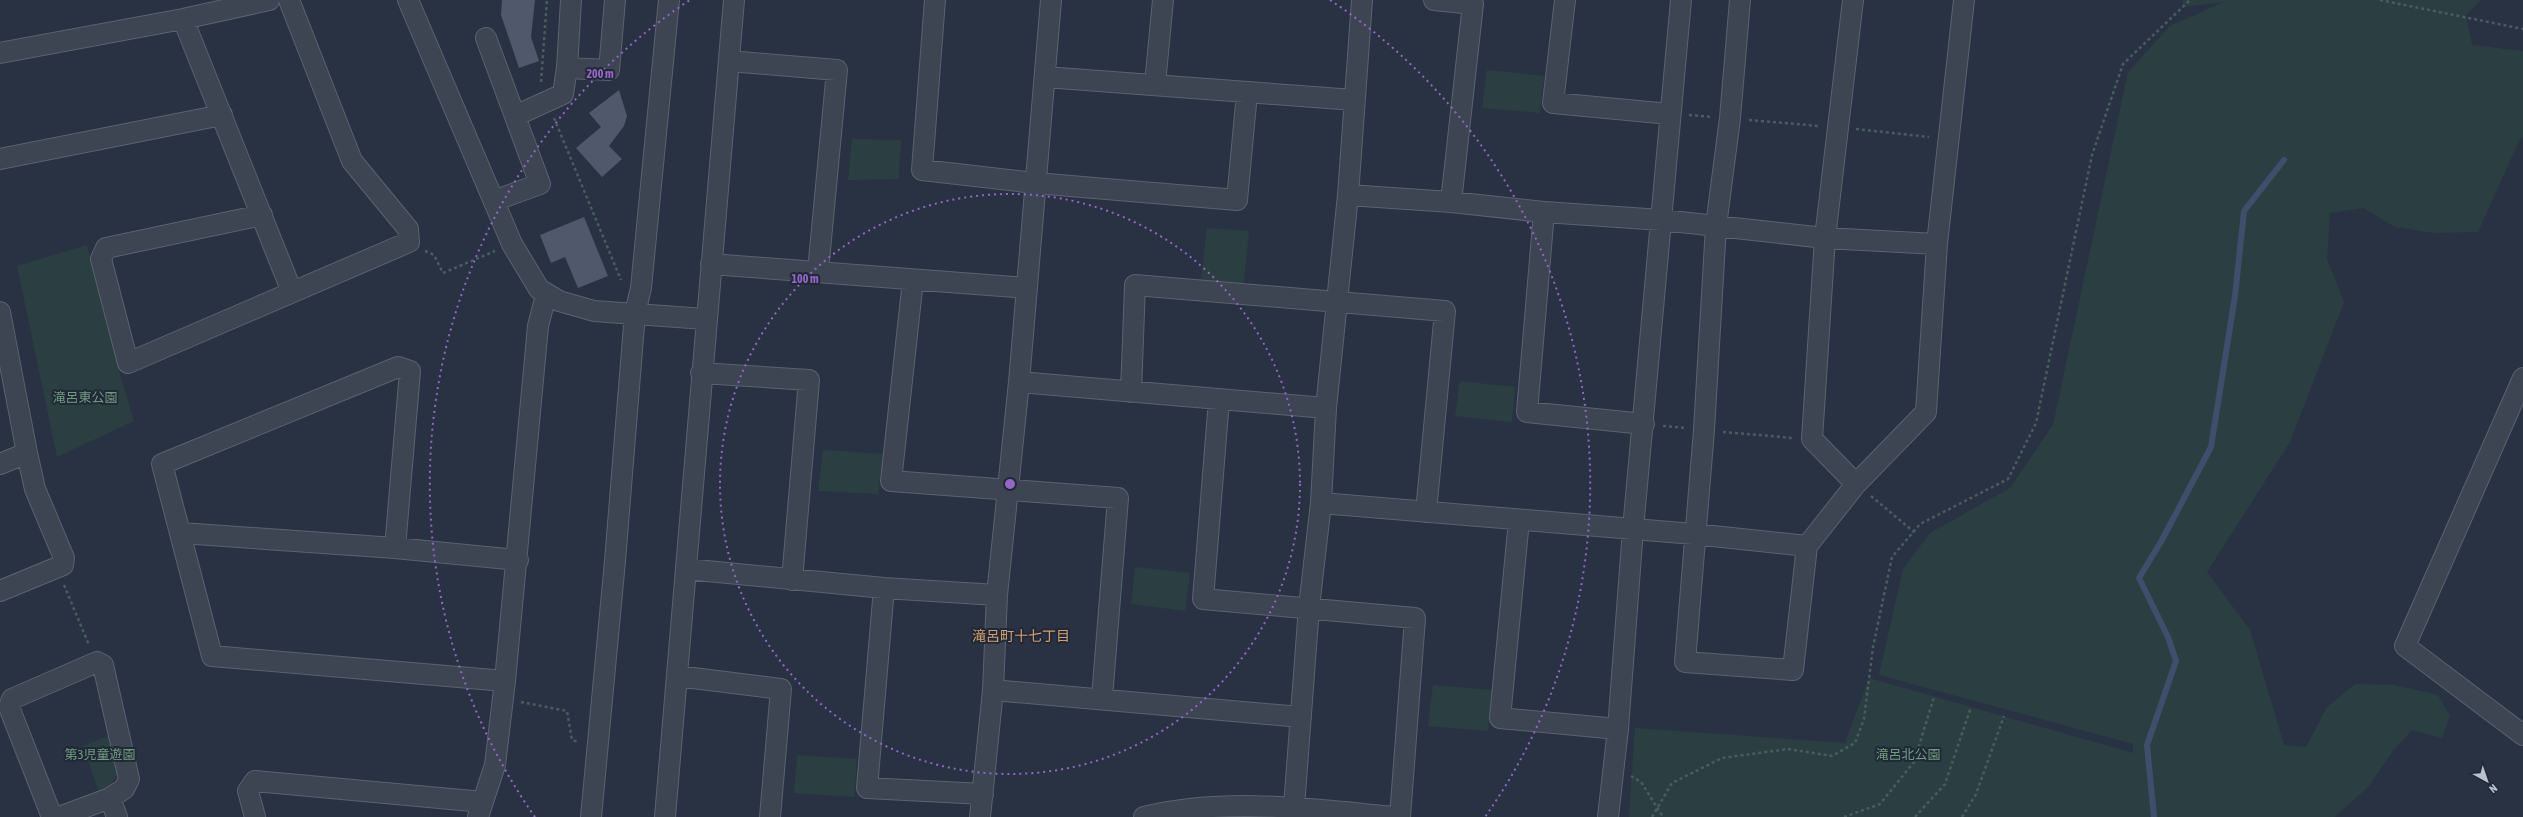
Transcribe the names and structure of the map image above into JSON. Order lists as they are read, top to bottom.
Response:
{
  "districts": ["滝呂町十七丁目"],
  "parks": ["滝呂東公園", "第3児童遊園", "滝呂北公園"],
  "north": "bottom right",
  "rings": ["200 m", "100 m"]
}
